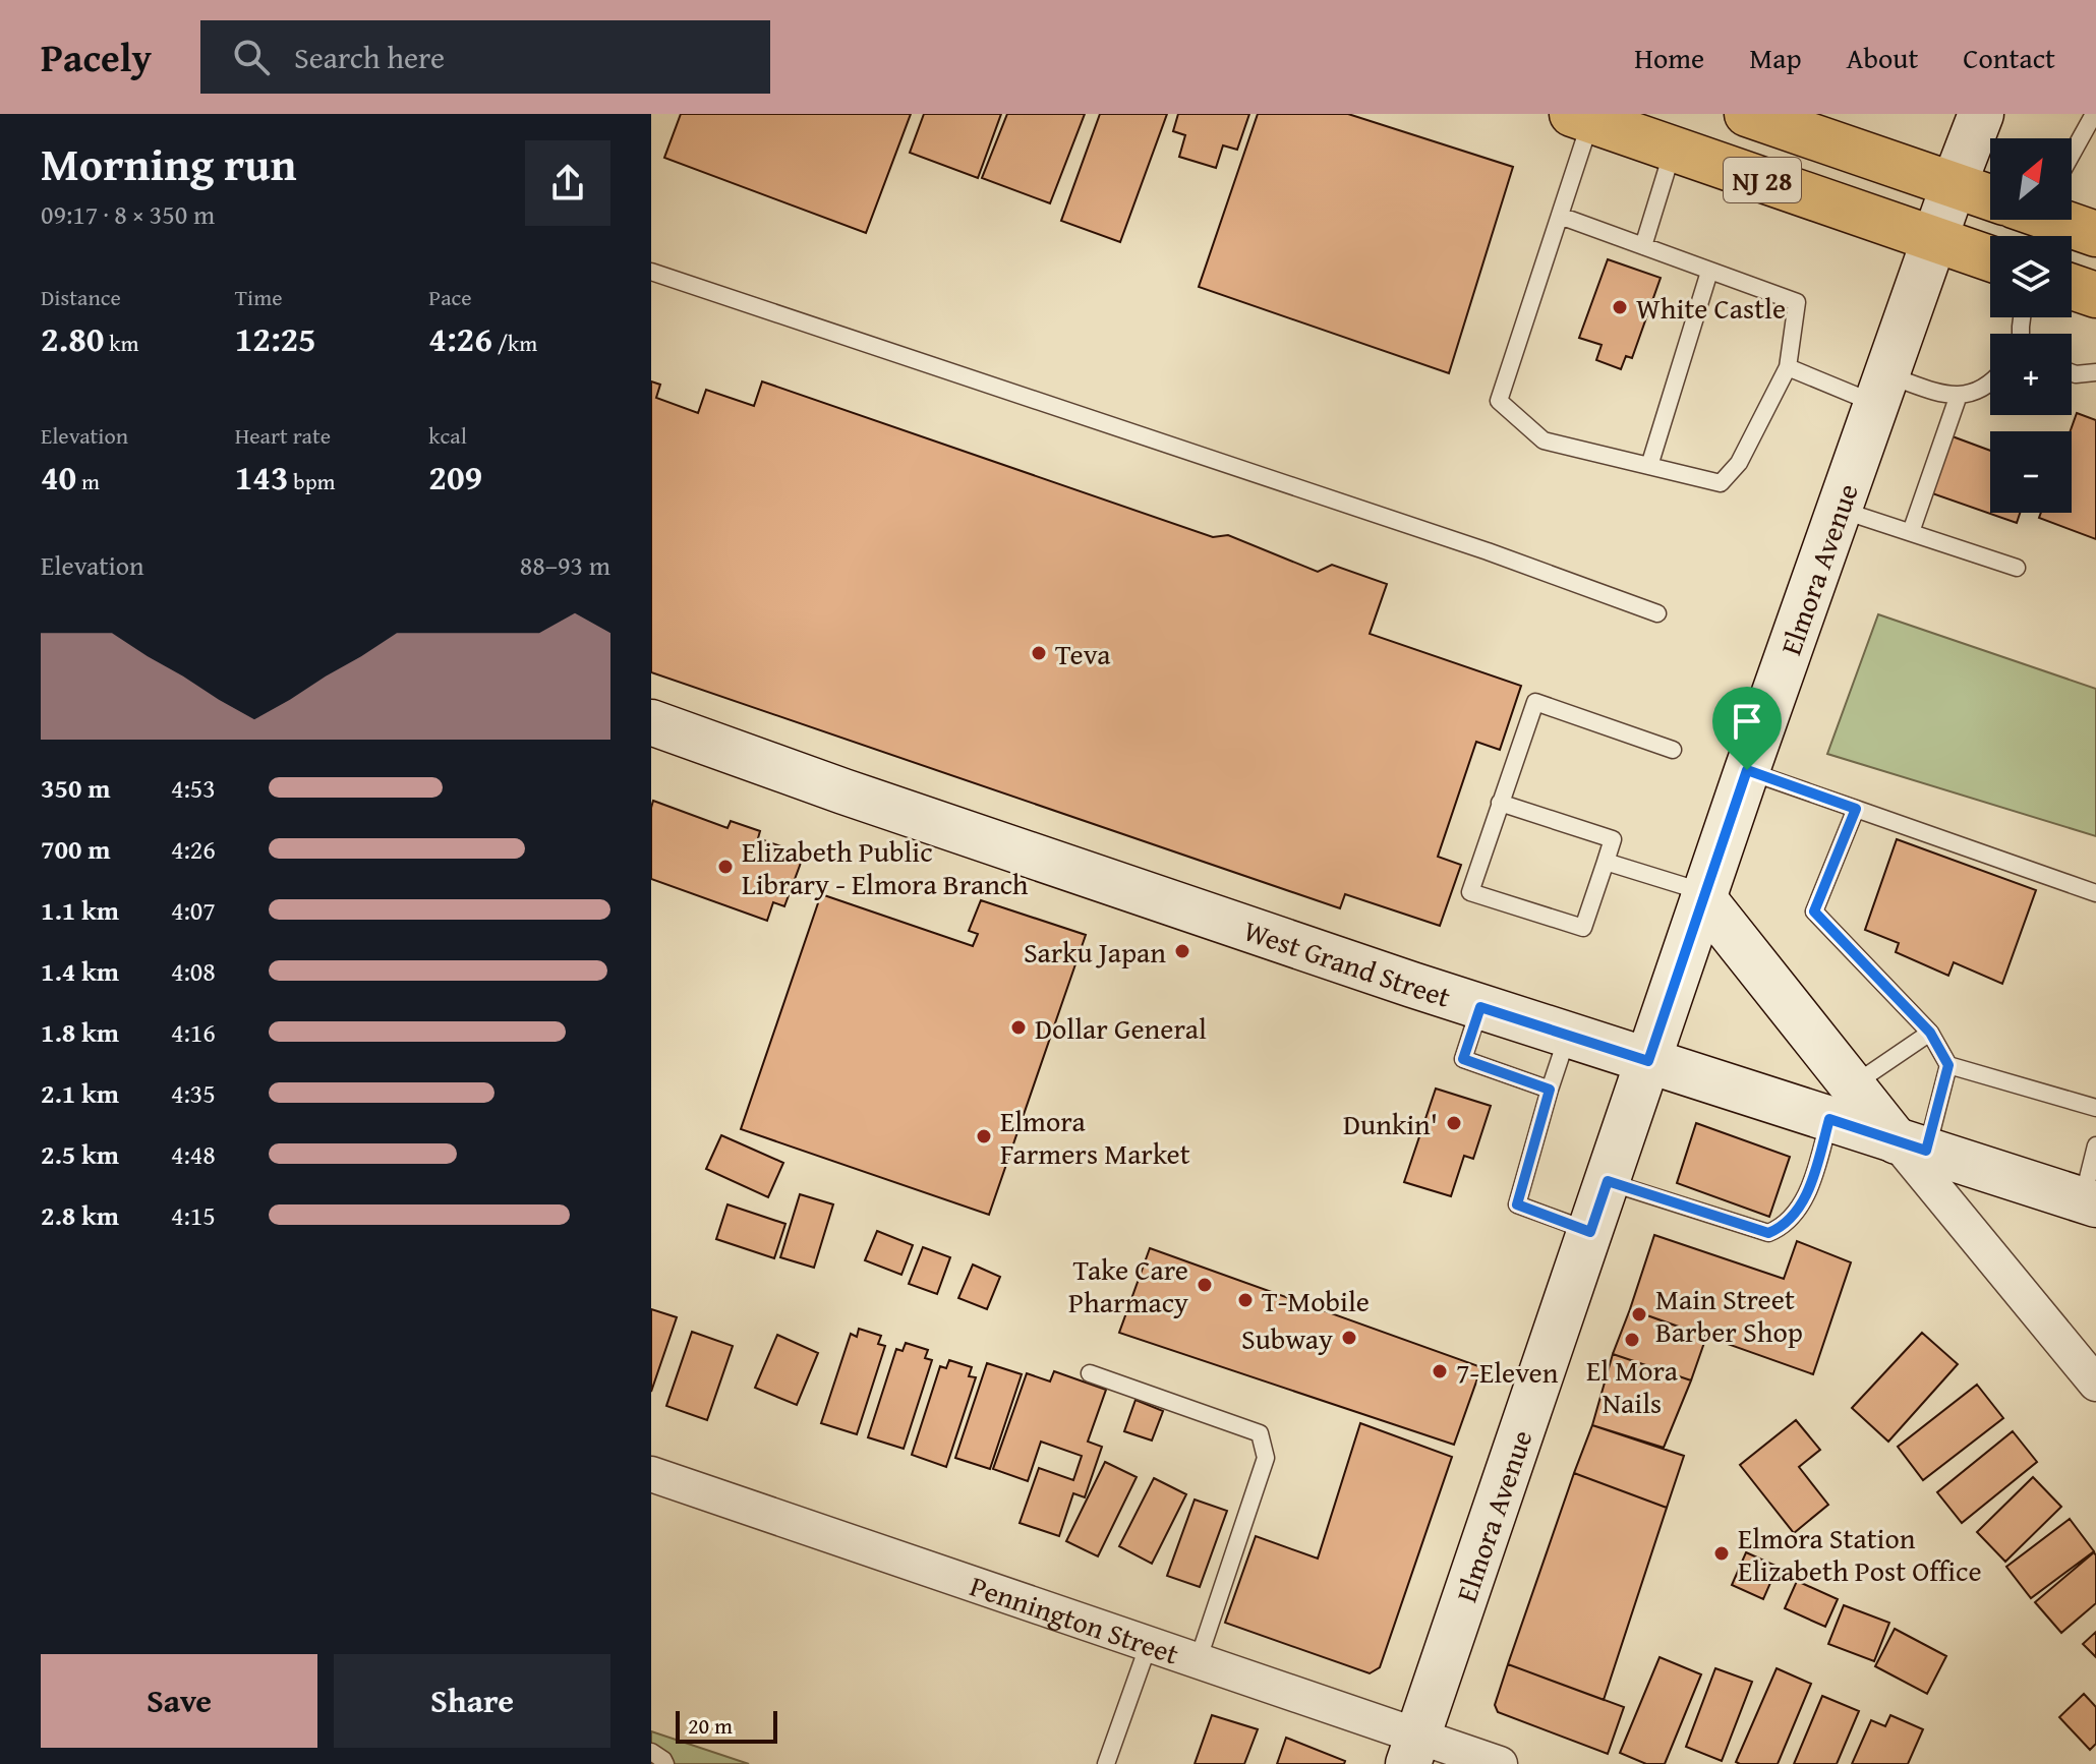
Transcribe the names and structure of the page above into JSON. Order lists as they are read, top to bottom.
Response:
{
  "streets": {
    "main road": ["NJ 28", "Elmora Avenue", "West Grand Street"],
    "street": ["Pennington Street"]
  },
  "crossings": [
    ["NJ 28", "Elmora Avenue"],
    ["Elmora Avenue", "West Grand Street"],
    ["Elmora Avenue", "Pennington Street"]
  ],
  "places": [
    "White Castle",
    "Teva",
    "Elizabeth Public Library - Elmora Branch",
    "Sarku Japan",
    "Dollar General",
    "Dunkin'",
    "Elmora Farmers Market",
    "Take Care Pharmacy",
    "T-Mobile",
    "Main Street Barber Shop",
    "Subway",
    "El Mora Nails",
    "7-Eleven",
    "Elmora Station Elizabeth Post Office"
  ],
  "scale_bar": "20 m",
  "north": "top right",
  "page": {
    "header": "Pacely",
    "search": "Search here",
    "nav": [
      "Home",
      "Map",
      "About",
      "Contact"
    ],
    "heading": ["Morning run", "09:17 · 8 × 350 m"],
    "map_buttons": ["+", "−"],
    "stats": [
      ["Distance", "2.80 km"],
      ["Time", "12:25"],
      ["Pace", "4:26 /km"],
      ["Elevation", "40 m"],
      ["Heart rate", "143 bpm"],
      ["kcal", "209"]
    ],
    "chart": ["Elevation", "88–93 m"],
    "list": [
      {
        "name": "350 m",
        "note": "4:53"
      },
      {
        "name": "700 m",
        "note": "4:26"
      },
      {
        "name": "1.1 km",
        "note": "4:07"
      },
      {
        "name": "1.4 km",
        "note": "4:08"
      },
      {
        "name": "1.8 km",
        "note": "4:16"
      },
      {
        "name": "2.1 km",
        "note": "4:35"
      },
      {
        "name": "2.5 km",
        "note": "4:48"
      },
      {
        "name": "2.8 km",
        "note": "4:15"
      }
    ],
    "buttons": ["Save", "Share"],
    "scale": "20 m"
  }
}
